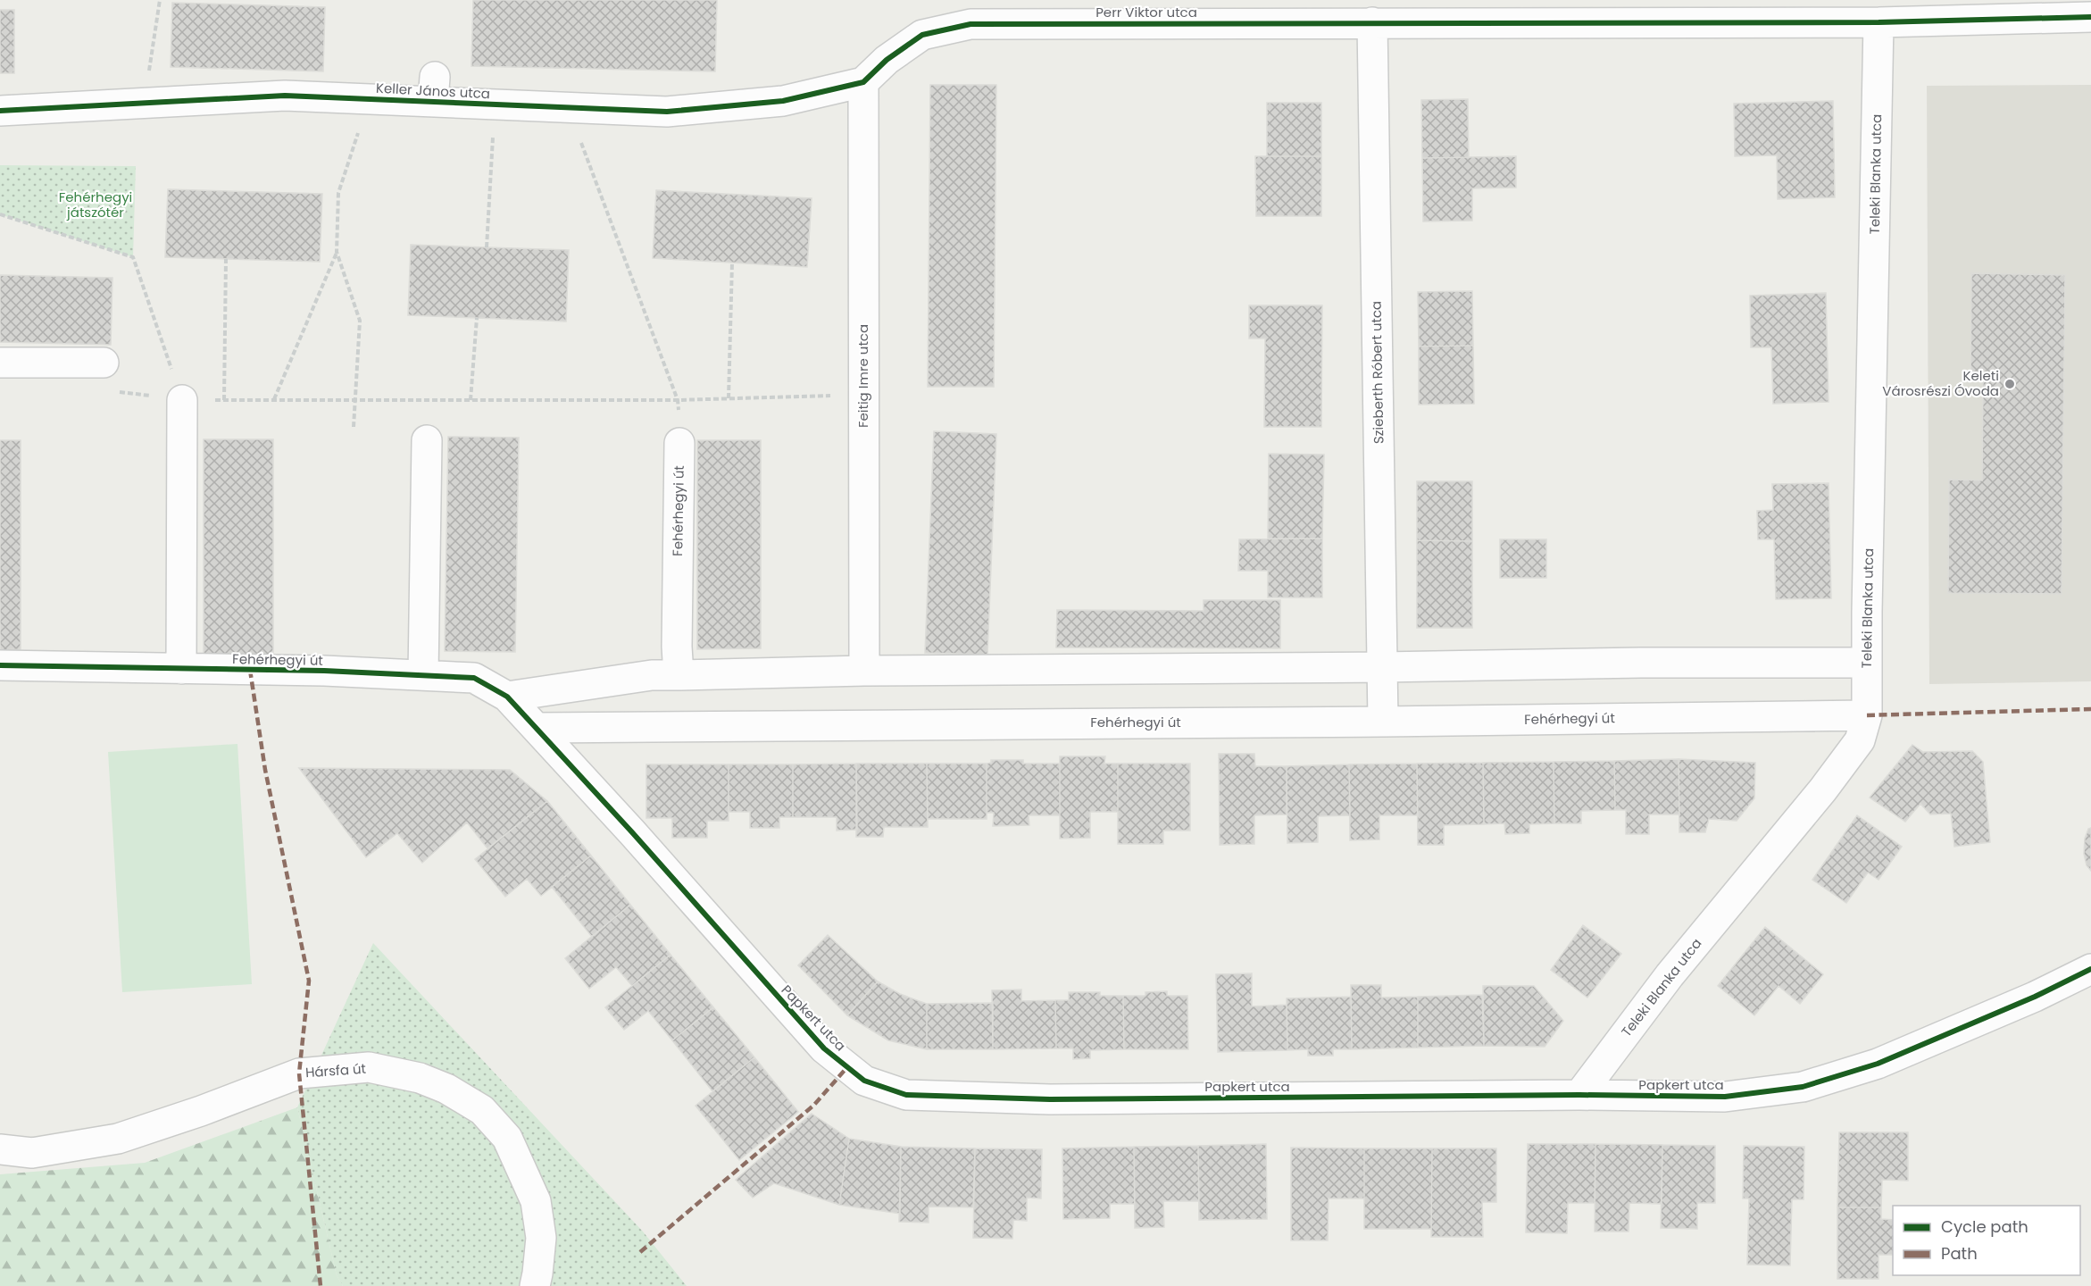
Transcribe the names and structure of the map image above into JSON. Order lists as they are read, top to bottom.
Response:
{
  "streets": {
    "street": [
      "Perr Viktor utca",
      "Keller János utca",
      "Teleki Blanka utca",
      "Szieberth Róbert utca",
      "Feitig Imre utca",
      "Fehérhegyi út",
      "Papkert utca",
      "Hársfa út"
    ]
  },
  "crossings": [
    ["Perr Viktor utca", "Keller János utca"],
    ["Perr Viktor utca", "Teleki Blanka utca"],
    ["Perr Viktor utca", "Szieberth Róbert utca"],
    ["Perr Viktor utca", "Feitig Imre utca"],
    ["Keller János utca", "Feitig Imre utca"],
    ["Teleki Blanka utca", "Fehérhegyi út"],
    ["Teleki Blanka utca", "Papkert utca"],
    ["Szieberth Róbert utca", "Fehérhegyi út"],
    ["Fehérhegyi út", "Papkert utca"]
  ],
  "parks": ["Fehérhegyi játszótér"],
  "places": ["Keleti Városrészi Óvoda"],
  "legend": ["Cycle path", "Path"]
}
